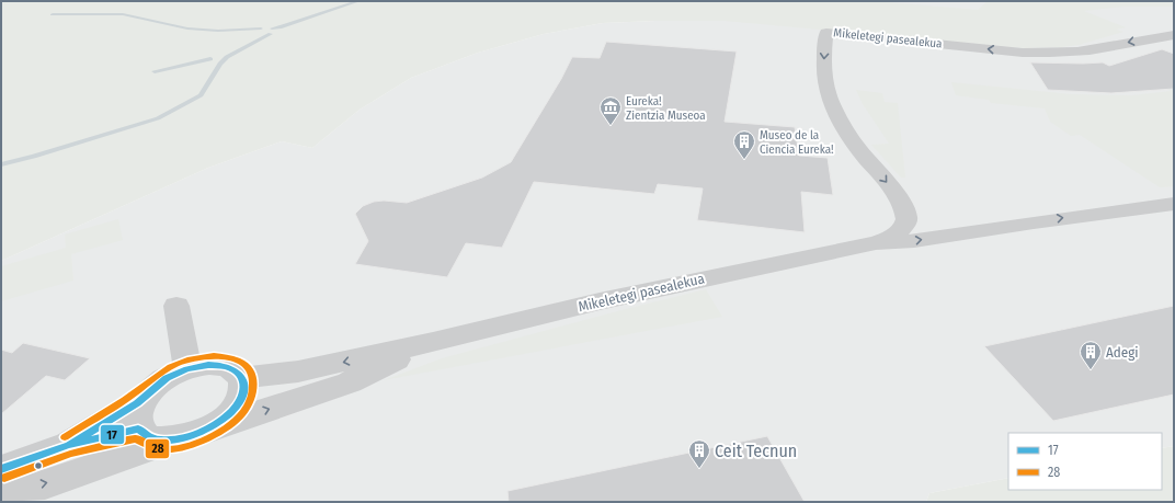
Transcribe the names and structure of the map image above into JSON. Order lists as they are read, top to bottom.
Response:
{
  "streets": {
    "street": ["Mikeletegi pasealekua"]
  },
  "places": {
    "museum": ["Eureka! Zientzia Museoa"],
    "building": ["Museo de la Ciencia Eureka!", "Adegi", "Ceit Tecnun"]
  },
  "lines": ["transit line 28", "transit line 17"],
  "legend": ["17", "28"]
}
